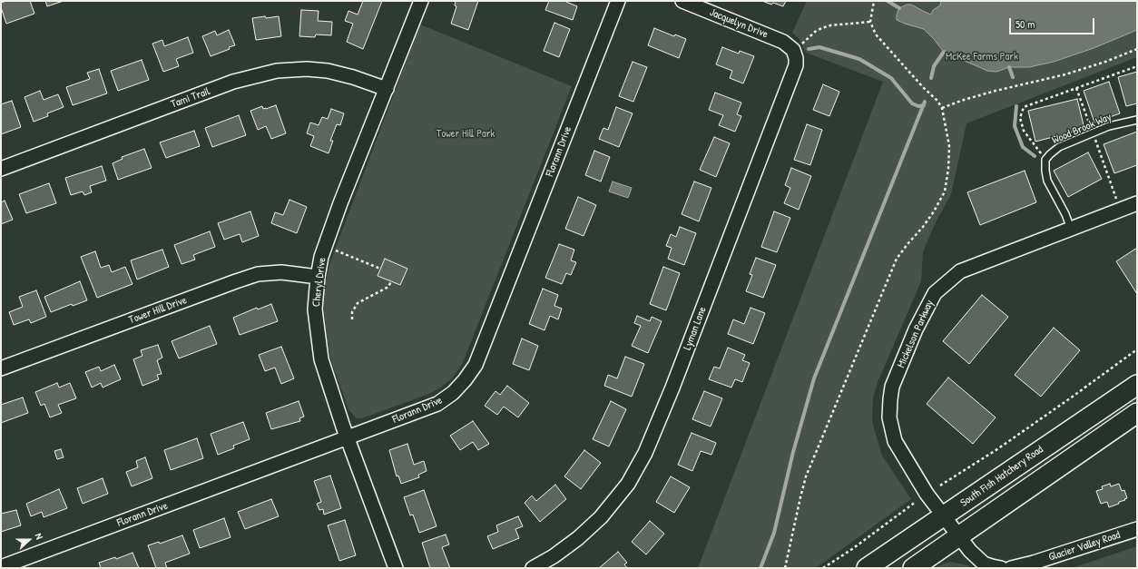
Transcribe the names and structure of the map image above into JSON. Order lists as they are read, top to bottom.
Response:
{
  "streets": {
    "main road": ["South Fish Hatchery Road"],
    "street": [
      "Jacquelyn Drive",
      "Tami Trail",
      "Florann Drive",
      "Cheryl Drive",
      "Tower Hill Drive",
      "Lyman Lane",
      "Mickelson Parkway",
      "Glacier Valley Road"
    ],
    "lane": ["Wood Brook Way"]
  },
  "crossings": [
    ["Jacquelyn Drive", "Lyman Lane"],
    ["Tami Trail", "Cheryl Drive"],
    ["Wood Brook Way", "Mickelson Parkway"],
    ["Florann Drive", "Cheryl Drive"],
    ["Cheryl Drive", "Tower Hill Drive"],
    ["Mickelson Parkway", "South Fish Hatchery Road"]
  ],
  "parks": ["McKee Farms Park", "Tower Hill Park"],
  "scale_bar": "50 m",
  "north": "right"
}
